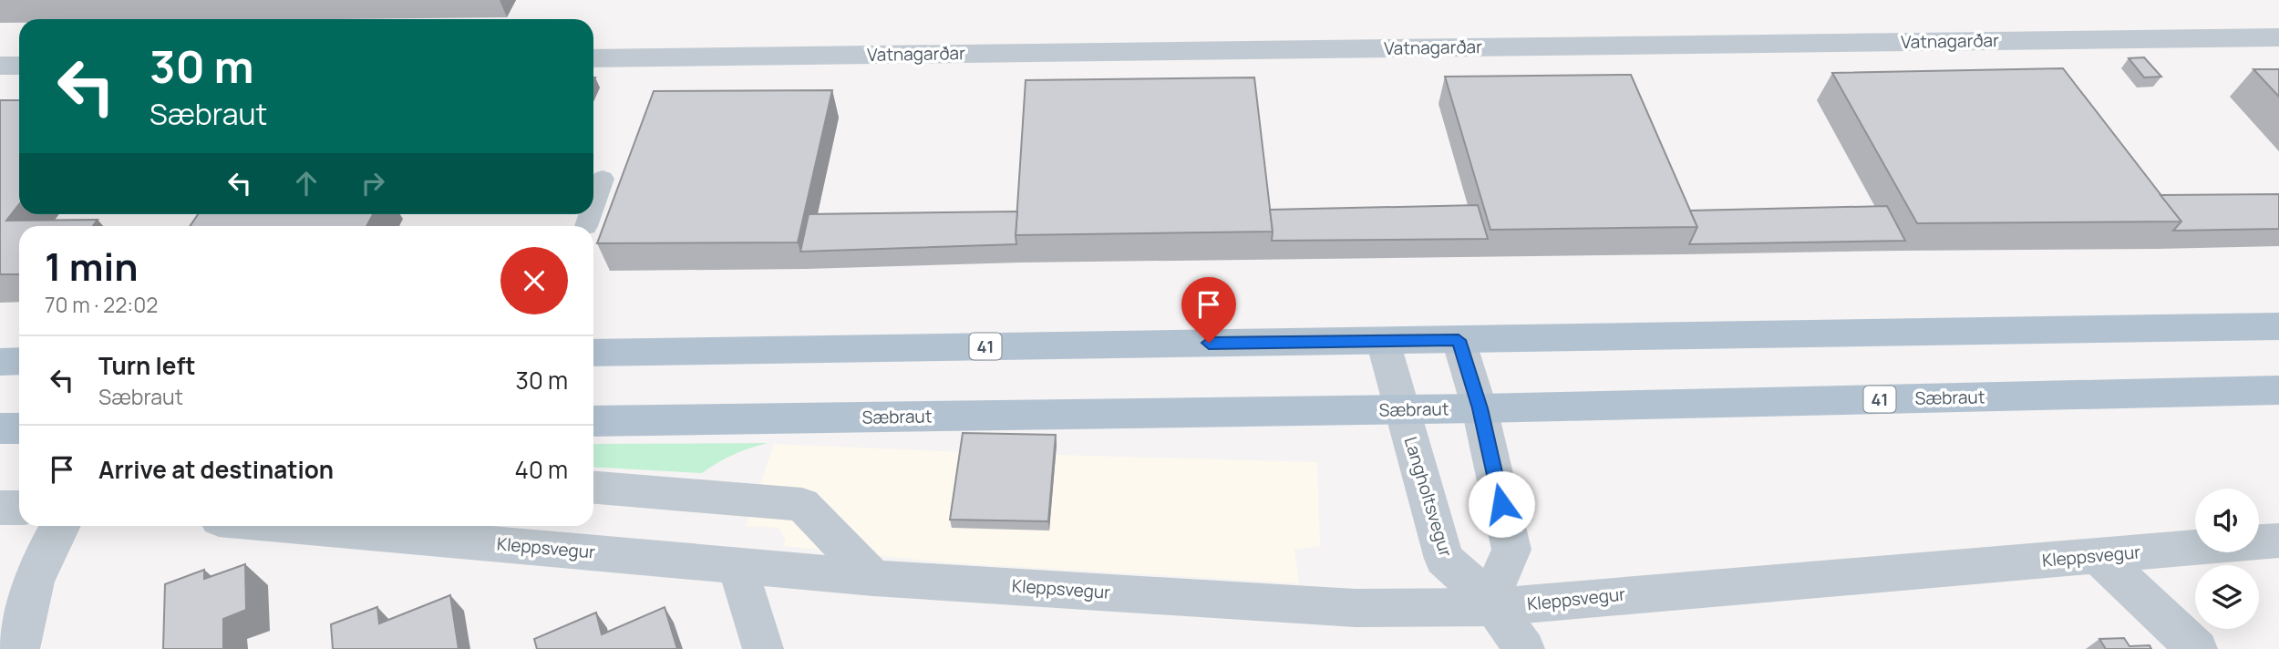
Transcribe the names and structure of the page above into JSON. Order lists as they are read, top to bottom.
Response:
{
  "streets": {
    "main road": ["41", "Sæbraut"],
    "street": ["Vatnagarðar", "Langholtsvegur", "Kleppsvegur"]
  },
  "crossings": [
    ["41", "Langholtsvegur"],
    ["Sæbraut", "Langholtsvegur"],
    ["Langholtsvegur", "Kleppsvegur"]
  ],
  "page": {
    "turn": ["30 m", "Sæbraut"],
    "heading": ["1 min", "70 m · 22:02"],
    "list": [
      {
        "name": "Turn left",
        "note": "Sæbraut",
        "value": "30 m"
      },
      {
        "name": "Arrive at destination",
        "value": "40 m"
      }
    ]
  }
}
